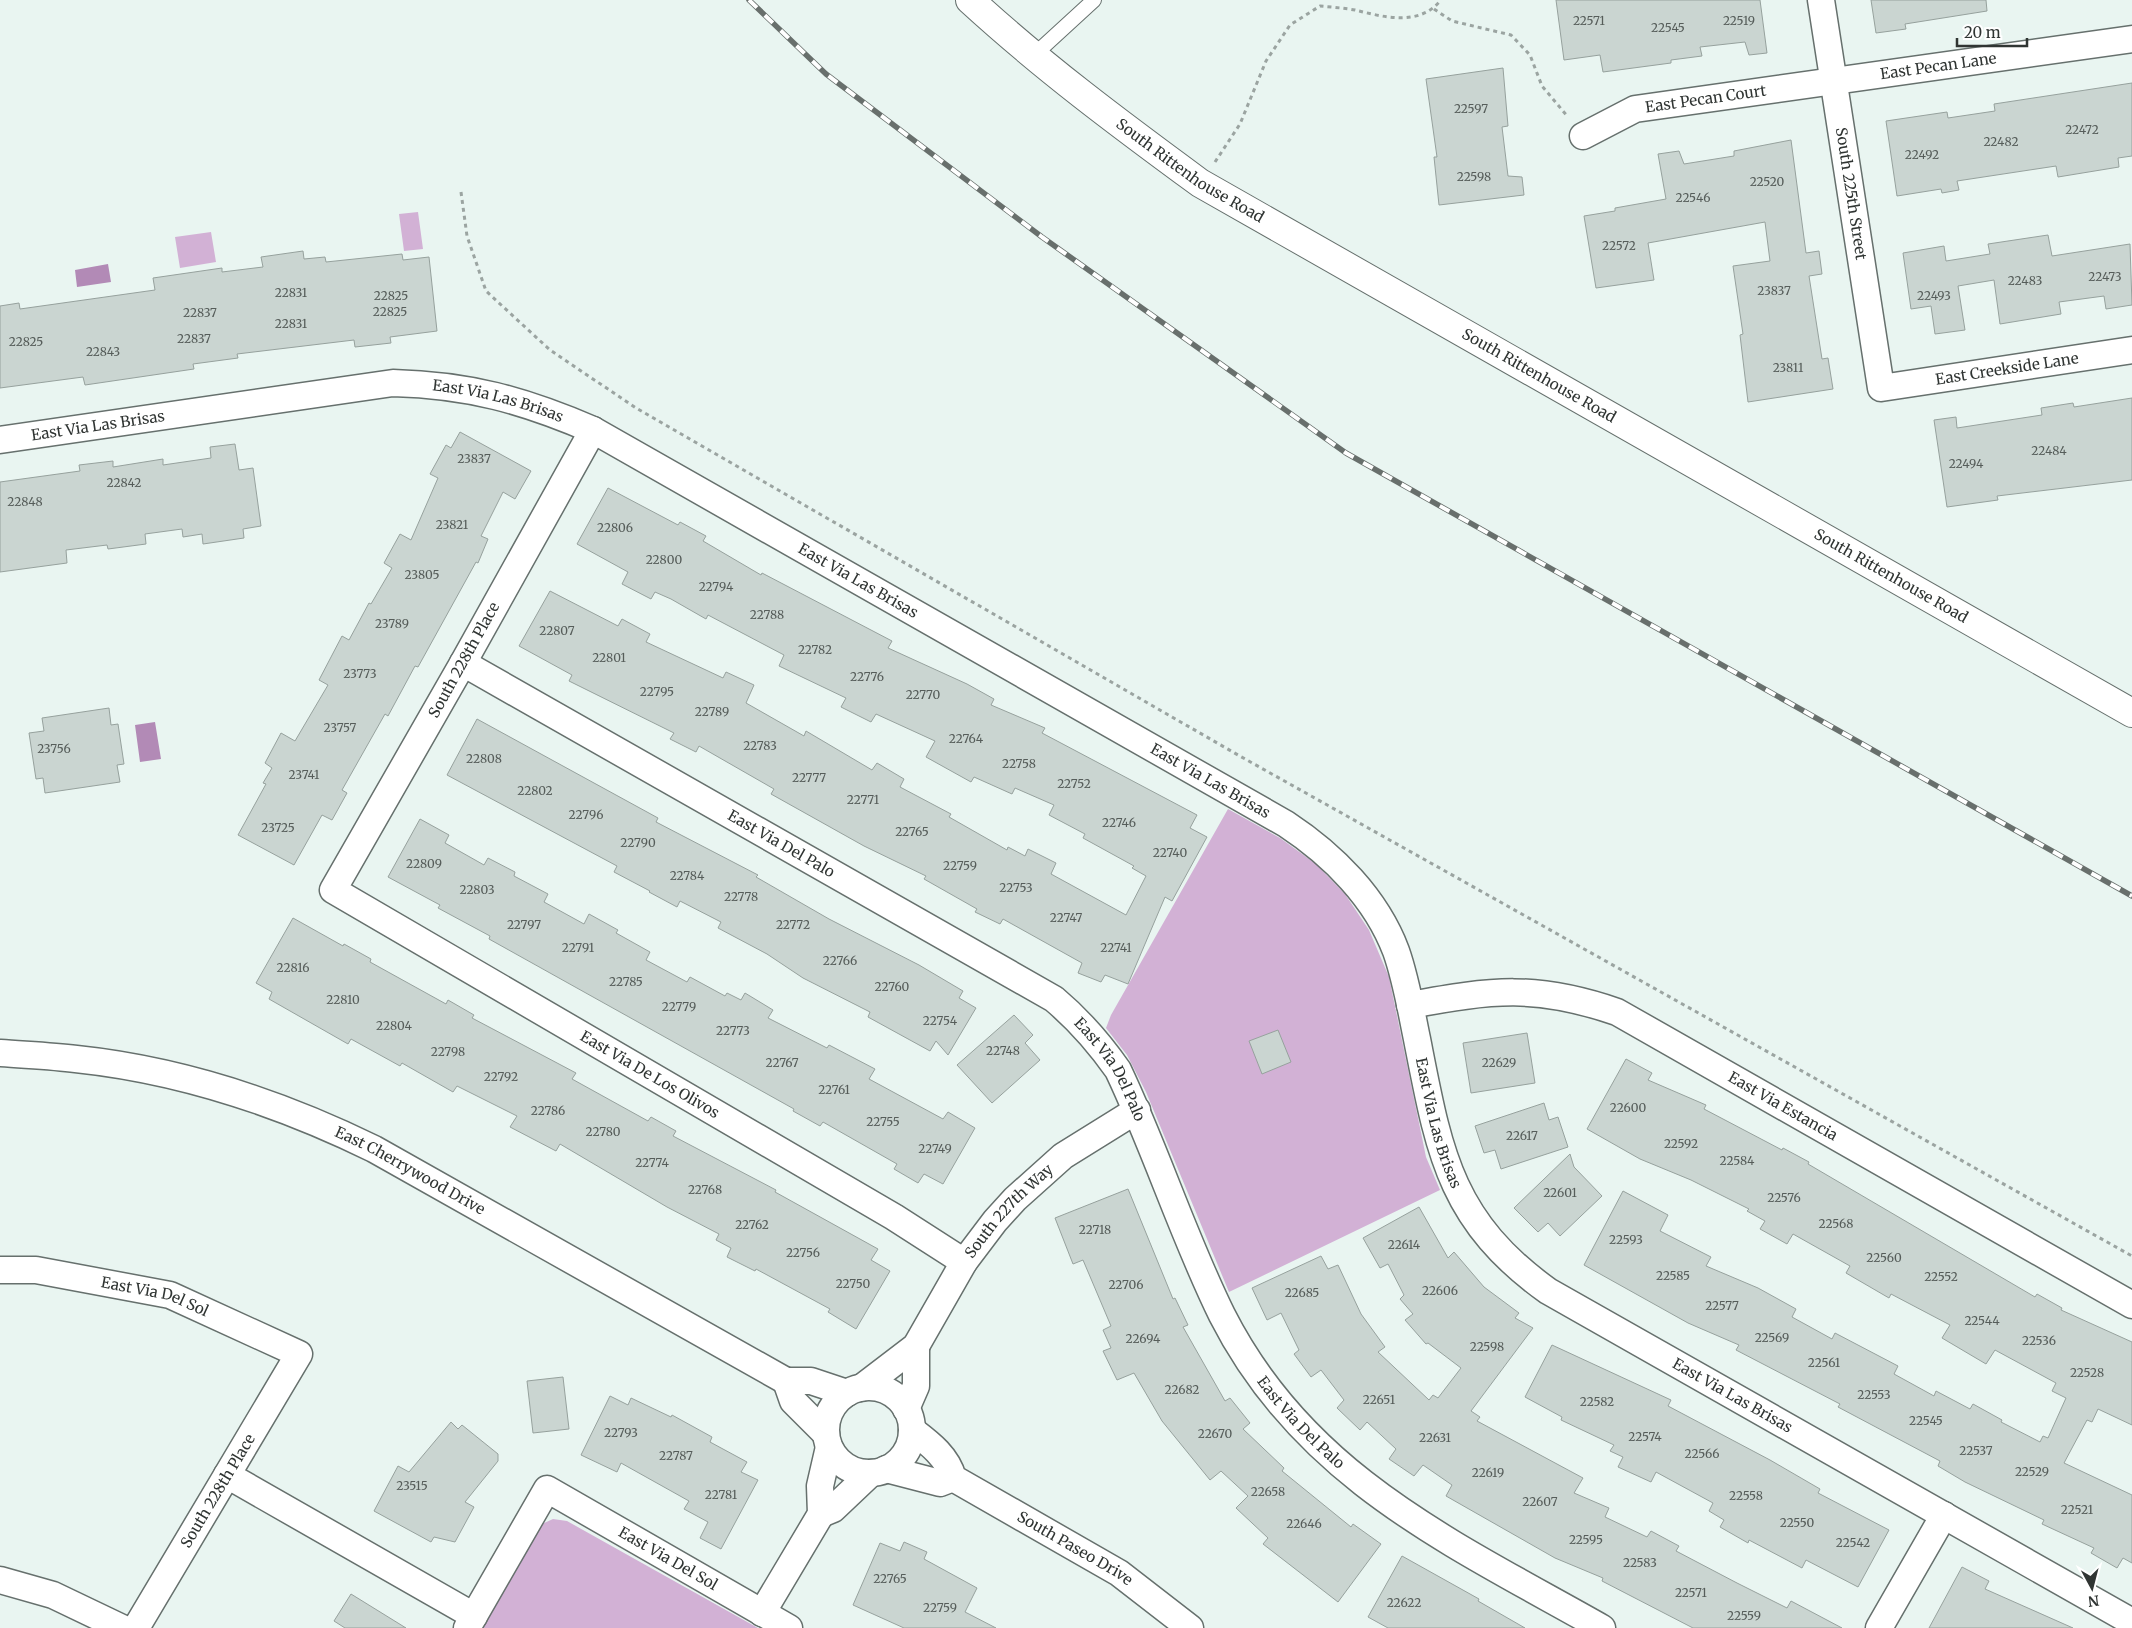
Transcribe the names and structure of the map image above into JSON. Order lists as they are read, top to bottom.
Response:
{
  "streets": {
    "main road": ["South Rittenhouse Road"],
    "street": [
      "East Pecan Lane",
      "East Pecan Court",
      "South 225th Street",
      "East Creekside Lane",
      "East Via Las Brisas",
      "South 228th Place",
      "East Via Del Palo",
      "East Via De Los Olivos",
      "East Via Estancia",
      "East Cherrywood Drive",
      "South 227th Way",
      "East Via Del Sol",
      "South Paseo Drive"
    ]
  },
  "crossings": [
    ["East Pecan Lane", "East Pecan Court"],
    ["East Pecan Lane", "South 225th Street"],
    ["East Pecan Court", "South 225th Street"],
    ["South 225th Street", "East Creekside Lane"],
    ["East Via Las Brisas", "South 228th Place"],
    ["East Via Las Brisas", "East Via Estancia"],
    ["South 228th Place", "East Via Del Palo"],
    ["South 228th Place", "East Via De Los Olivos"],
    ["South 228th Place", "East Via Del Sol"],
    ["East Via Del Palo", "South 227th Way"],
    ["East Via De Los Olivos", "South 227th Way"]
  ],
  "house_numbers": [
    "22571",
    "22519",
    "22545",
    "22597",
    "22472",
    "22482",
    "22492",
    "22598",
    "22520",
    "22546",
    "22572",
    "22473",
    "22483",
    "23837",
    "22831",
    "22825",
    "22493",
    "22825",
    "22837",
    "22831",
    "22837",
    "22825",
    "22843",
    "23811",
    "22484",
    "23837",
    "22494",
    "22842",
    "22848",
    "23821",
    "22806",
    "22800",
    "23805",
    "22794",
    "22788",
    "23789",
    "22807",
    "22782",
    "22801",
    "23773",
    "22776",
    "22795",
    "22770",
    "22789",
    "23757",
    "22764",
    "22783",
    "23756",
    "22808",
    "22758",
    "23741",
    "22777",
    "22752",
    "22802",
    "22771",
    "22796",
    "22746",
    "23725",
    "22765",
    "22790",
    "22740",
    "22809",
    "22759",
    "22784",
    "22753",
    "22803",
    "22778",
    "22747",
    "22797",
    "22772",
    "22791",
    "22741",
    "22766",
    "22816",
    "22785",
    "22760",
    "22810",
    "22779",
    "22754",
    "22804",
    "22773",
    "22748",
    "22798",
    "22767",
    "22629",
    "22792",
    "22761",
    "22600",
    "22786",
    "22755",
    "22780",
    "22617",
    "22592",
    "22749",
    "22584",
    "22774",
    "22768",
    "22601",
    "22576",
    "22568",
    "22762",
    "22718",
    "22593",
    "22614",
    "22756",
    "22560",
    "22585",
    "22552",
    "22750",
    "22706",
    "22606",
    "22685",
    "22577",
    "22544",
    "22569",
    "22694",
    "22536",
    "22598",
    "22561",
    "22528",
    "22682",
    "22553",
    "22651",
    "22582",
    "22545",
    "22793",
    "22670",
    "22574",
    "22631",
    "22537",
    "22566",
    "22787",
    "22529",
    "22619",
    "23515",
    "22658",
    "22781",
    "22558",
    "22607",
    "22521",
    "22550",
    "22646",
    "22595",
    "22542",
    "22583",
    "22765",
    "22571",
    "22622",
    "22759",
    "22559"
  ],
  "scale_bar": "20 m",
  "north": "bottom"
}
